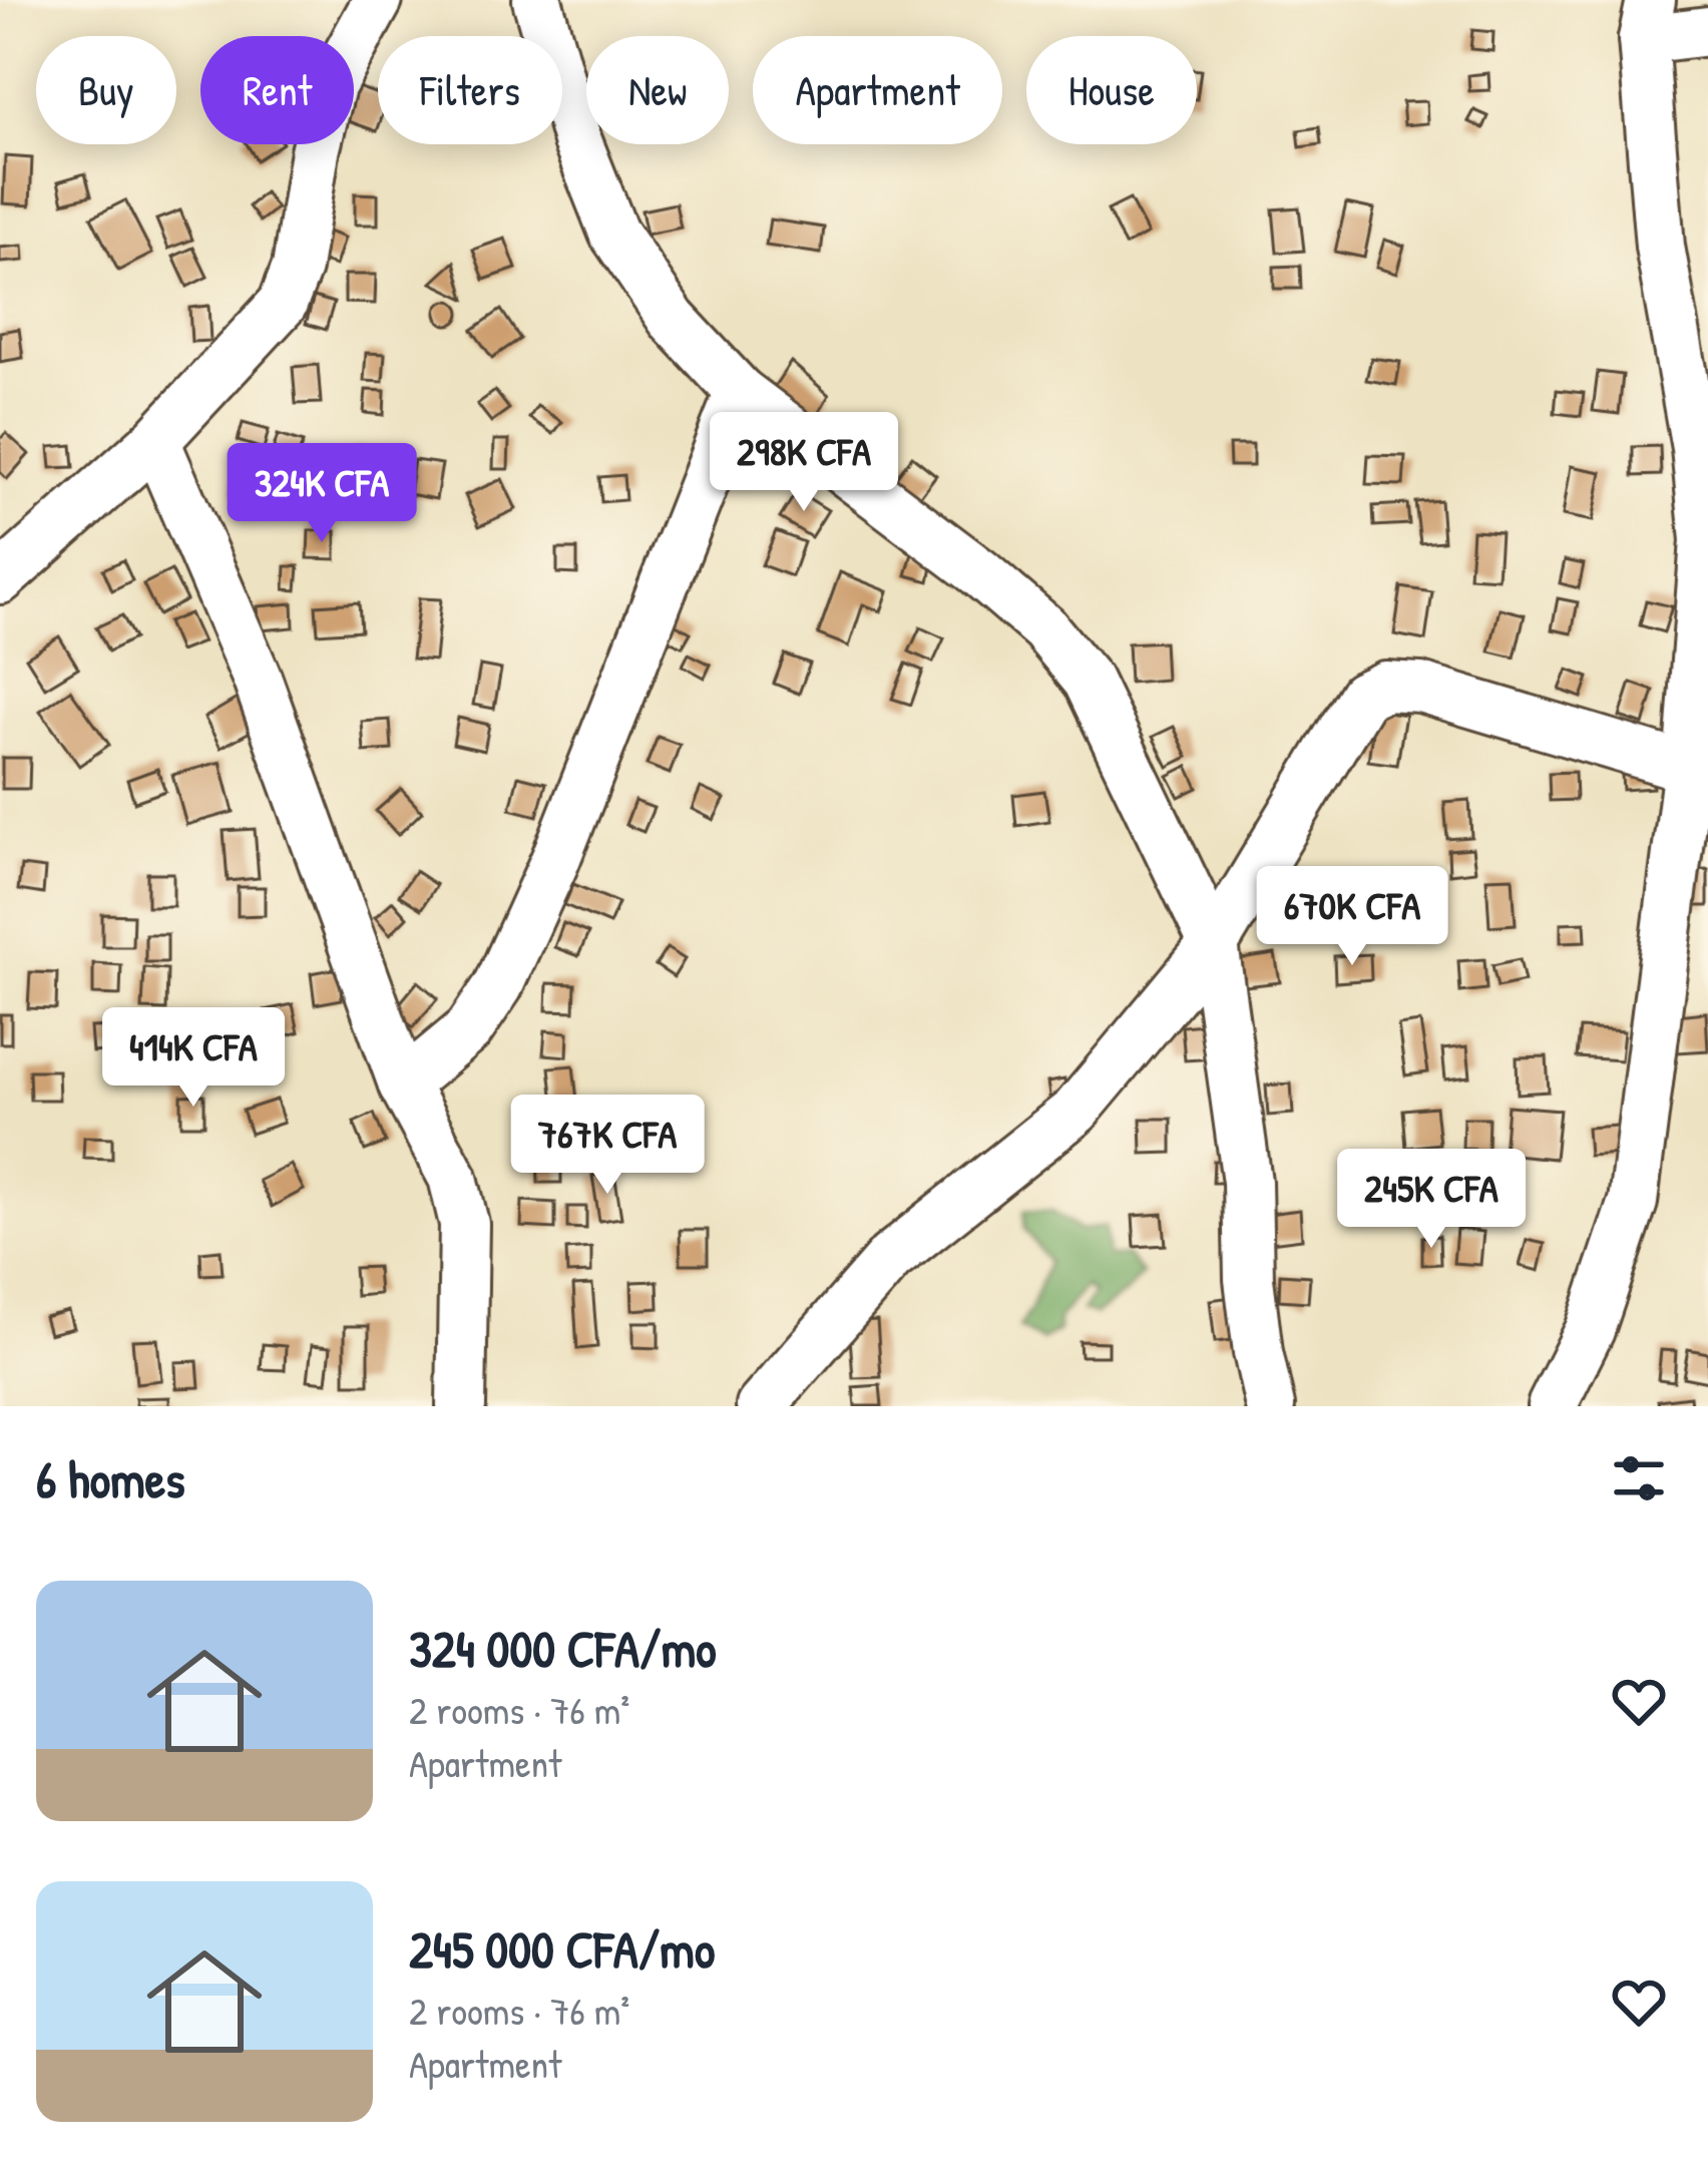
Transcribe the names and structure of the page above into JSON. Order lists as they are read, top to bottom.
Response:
{
  "page": {
    "chip": [
      "Buy",
      "Rent",
      "Filters",
      "New",
      "Apartment",
      "House"
    ],
    "price": [
      "298K CFA",
      "324K CFA",
      "670K CFA",
      "414K CFA",
      "767K CFA",
      "245K CFA"
    ],
    "heading": "6 homes",
    "list": [
      {
        "name": "324 000 CFA/mo",
        "note": "2 rooms · 76 m² · Apartment"
      },
      {
        "name": "245 000 CFA/mo",
        "note": "2 rooms · 76 m² · Apartment"
      }
    ]
  }
}
